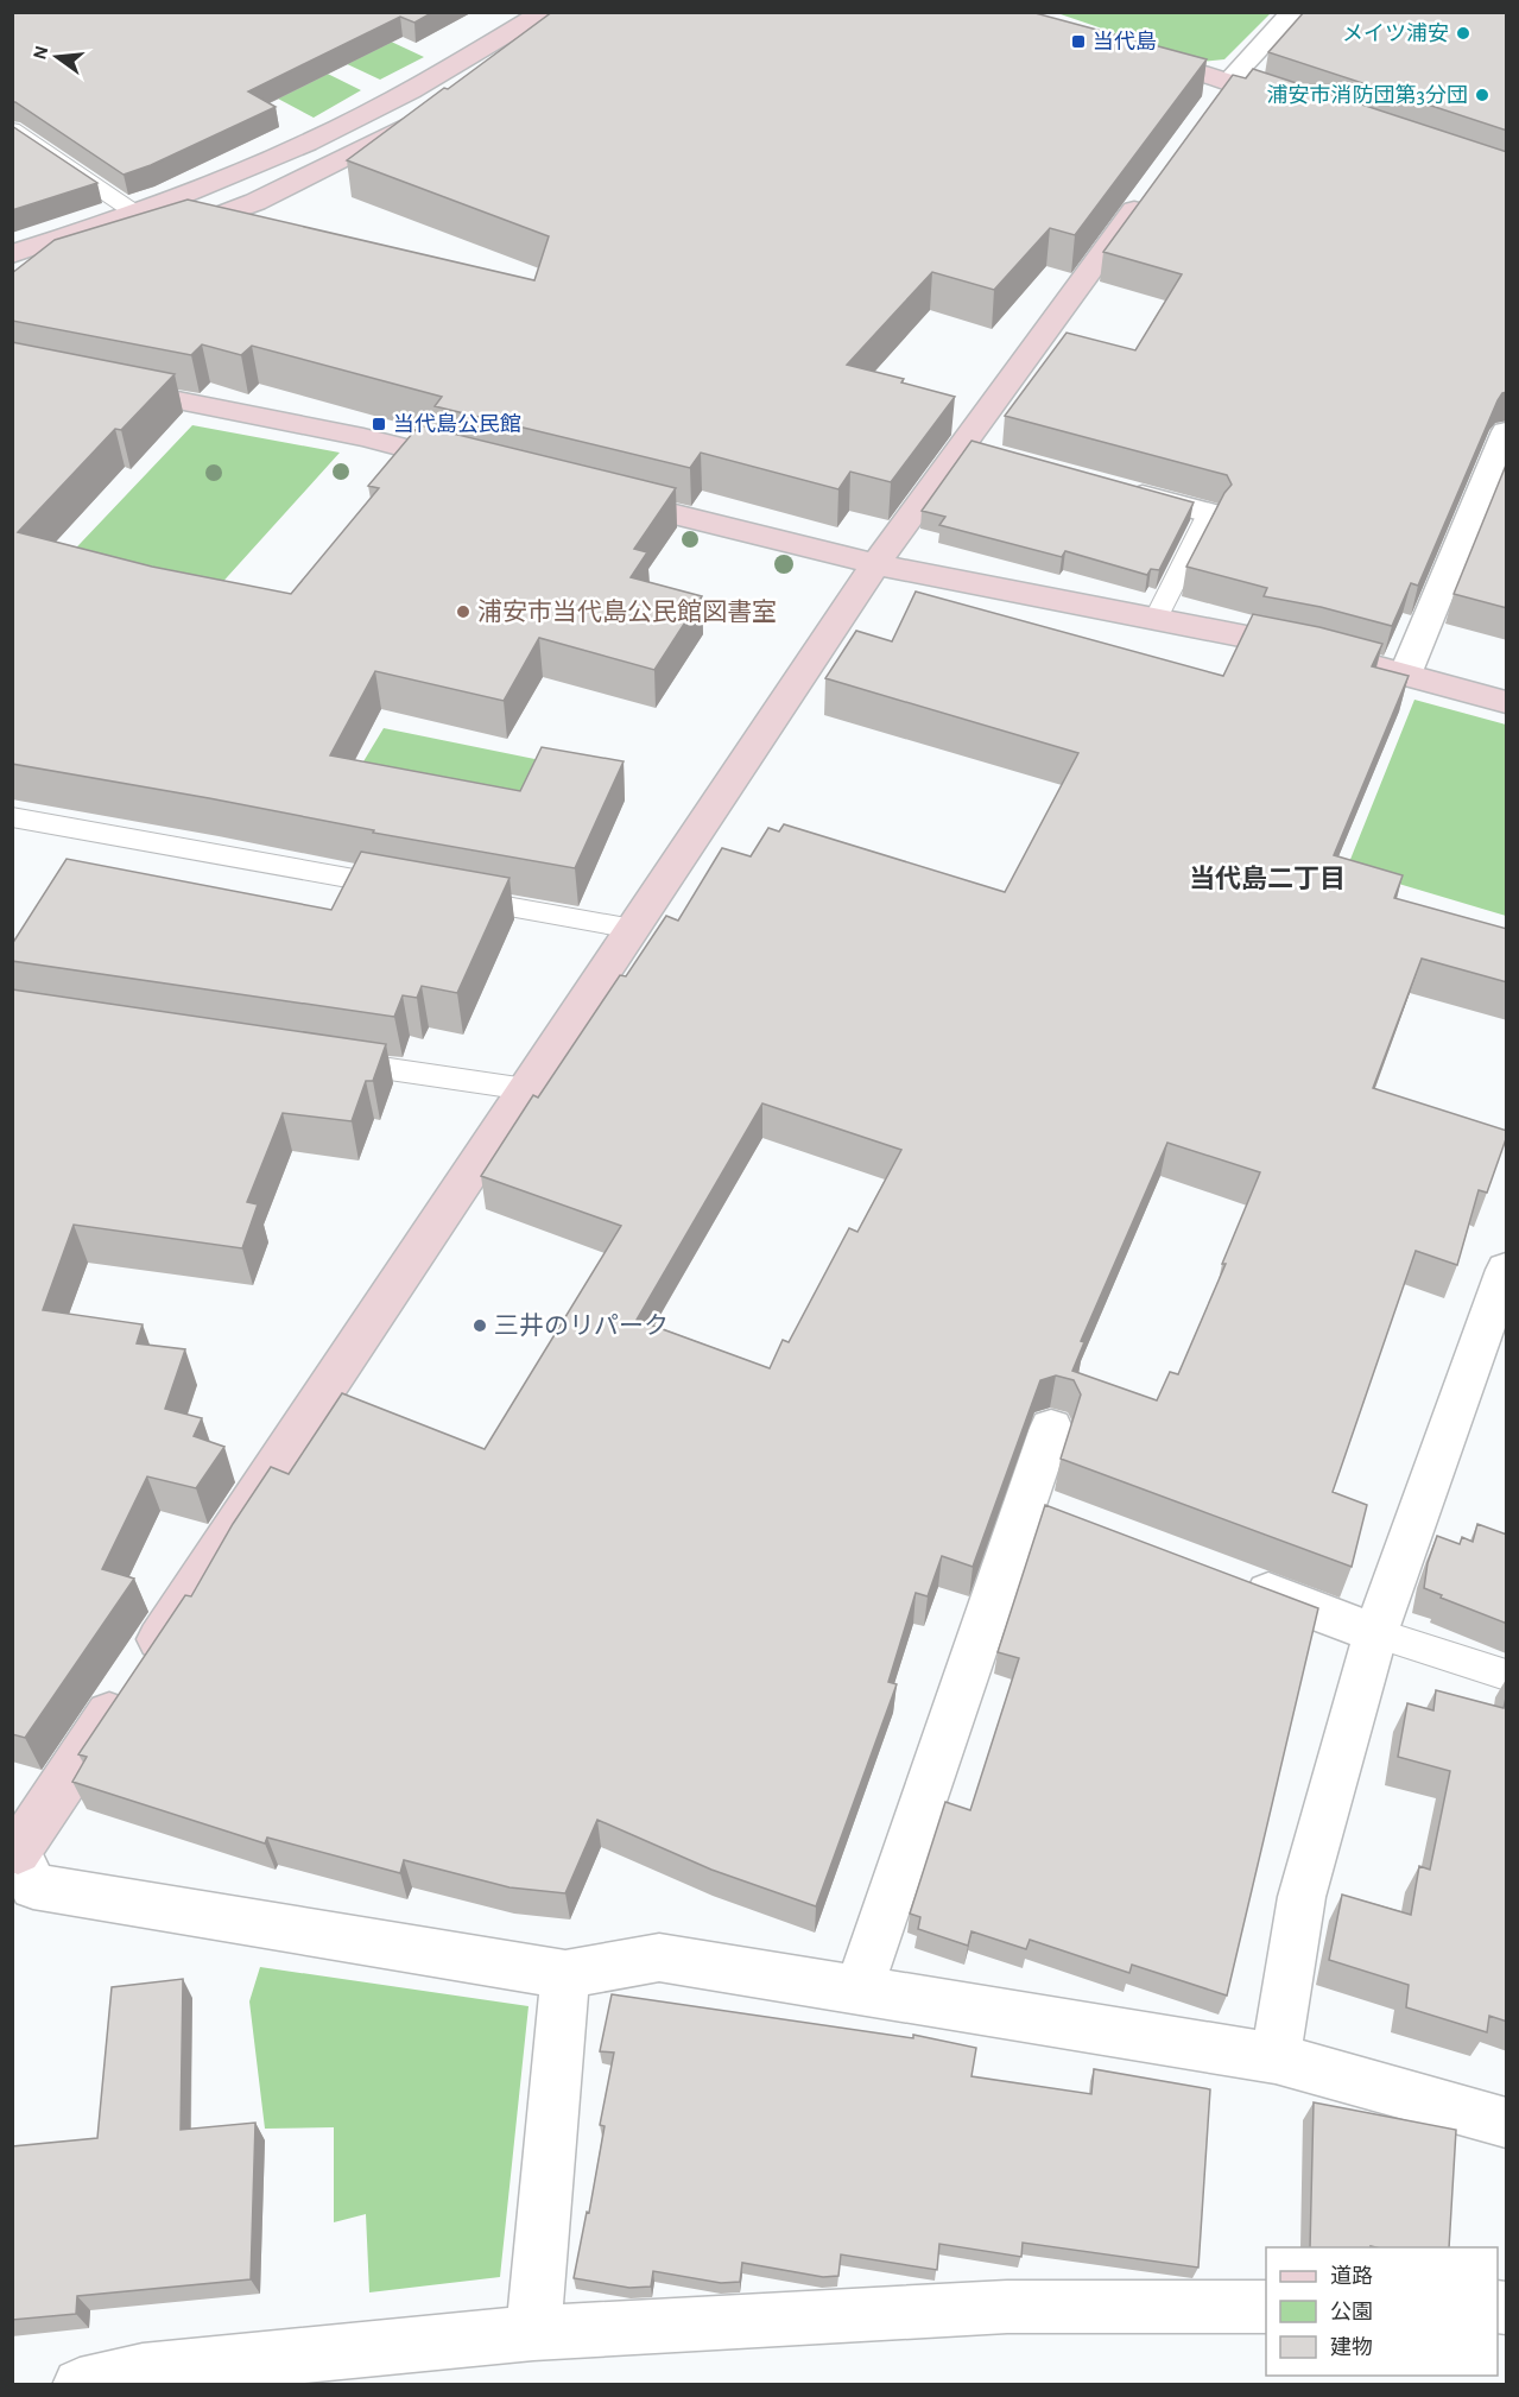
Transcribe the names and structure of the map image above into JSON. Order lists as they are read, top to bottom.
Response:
{
  "districts": ["当代島二丁目"],
  "places": {
    "other": [
      "メイツ浦安",
      "浦安市消防団第3分団",
      "浦安市当代島公民館図書室",
      "三井のリパーク"
    ],
    "transit": ["当代島", "当代島公民館"]
  },
  "legend": ["道路", "公園", "建物"],
  "north": "left"
}
